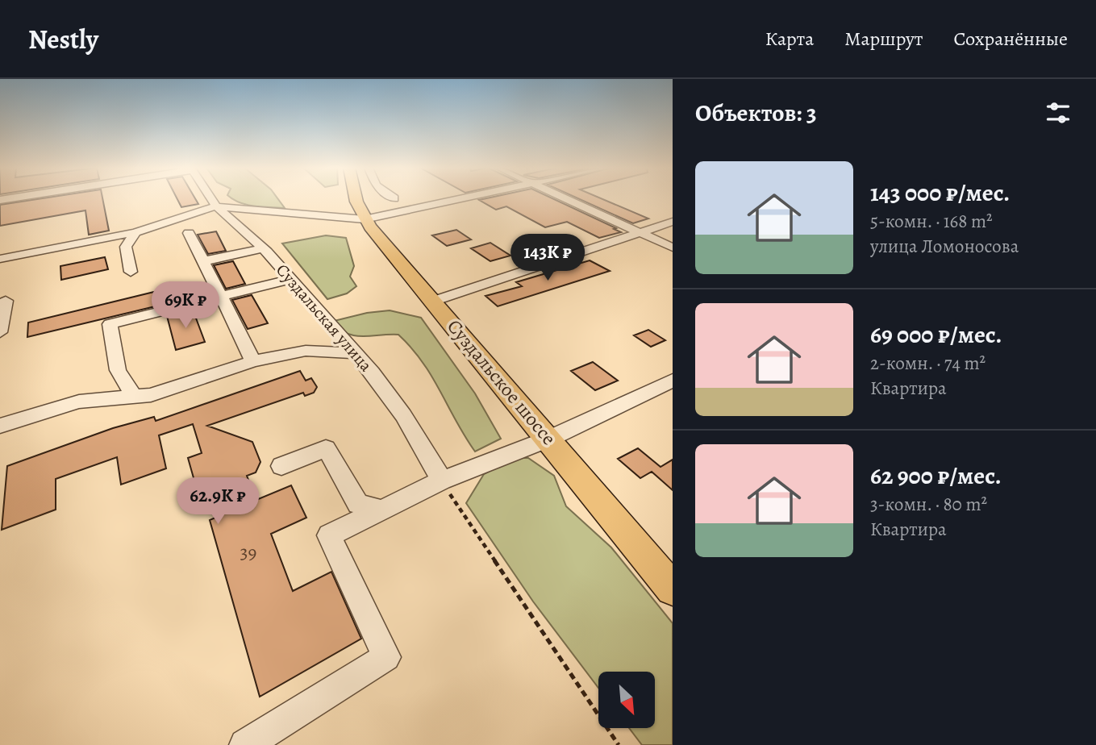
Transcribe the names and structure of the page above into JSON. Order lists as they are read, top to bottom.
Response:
{
  "streets": {
    "main road": ["Суздальское шоссе"],
    "street": ["Суздальская улица"]
  },
  "house_numbers": ["39"],
  "north": "bottom right",
  "page": {
    "header": "Nestly",
    "nav": ["Карта", "Маршрут", "Сохранённые"],
    "heading": "Объектов: 3",
    "list": [
      {
        "name": "143 000 ₽/мес.",
        "note": "5-комн. · 168 m² · улица Ломоносова"
      },
      {
        "name": "69 000 ₽/мес.",
        "note": "2-комн. · 74 m² · Квартира"
      },
      {
        "name": "62 900 ₽/мес.",
        "note": "3-комн. · 80 m² · Квартира"
      }
    ],
    "price": ["143K ₽", "69K ₽", "62.9K ₽"]
  }
}
